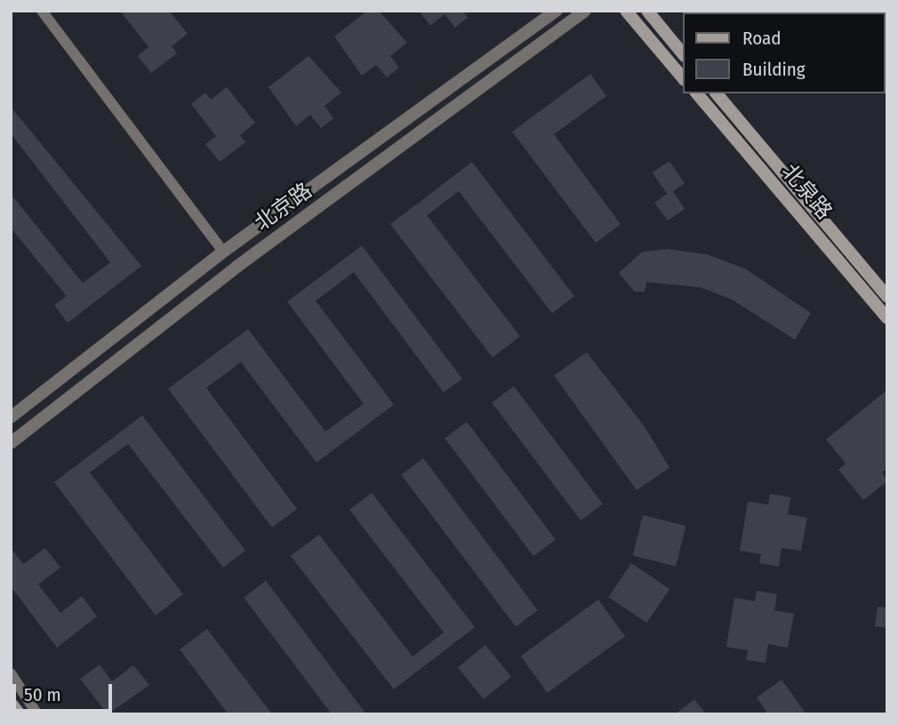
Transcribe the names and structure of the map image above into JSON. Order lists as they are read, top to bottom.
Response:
{
  "streets": {
    "main road": ["北泉路"],
    "street": ["北京路"]
  },
  "legend": ["Road", "Building"],
  "scale_bar": "50 m"
}
